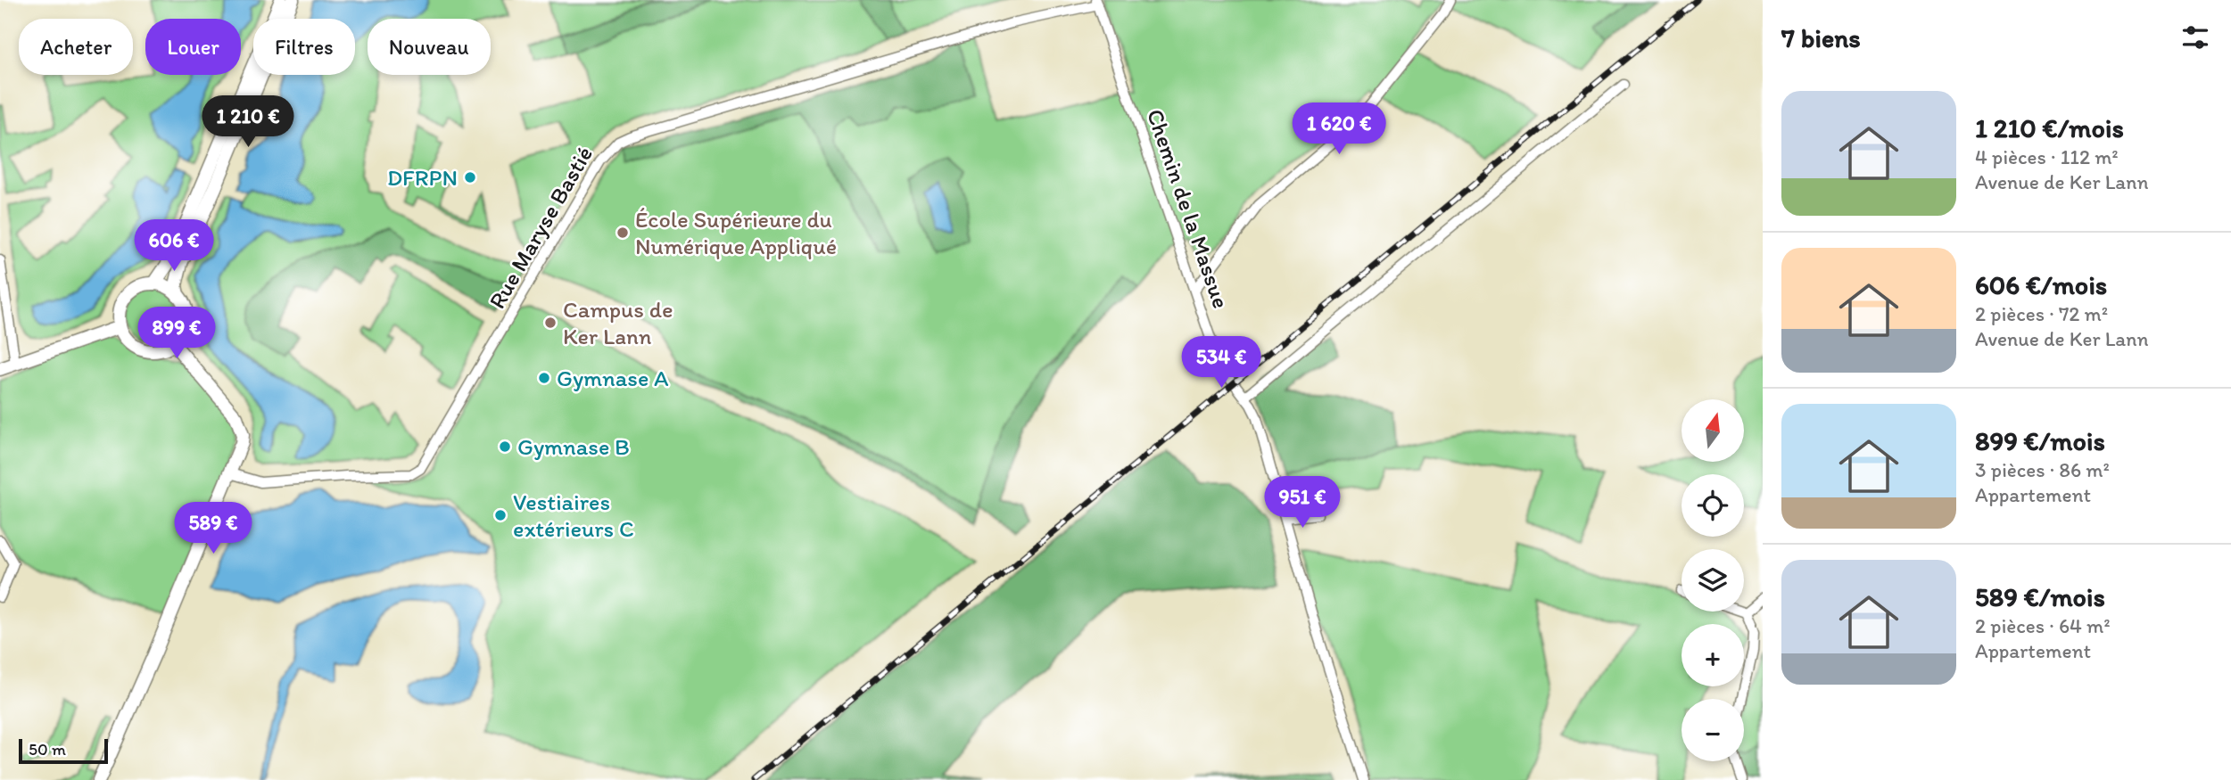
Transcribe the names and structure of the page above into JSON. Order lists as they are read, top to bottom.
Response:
{
  "streets": {
    "street": ["Chemin de la Massue", "Rue Maryse Bastié"]
  },
  "crossings": [
    ["Chemin de la Massue", "Rue Maryse Bastié"]
  ],
  "places": [
    "DFRPN",
    "École Supérieure du Numérique Appliqué",
    "Campus de Ker Lann",
    "Gymnase A",
    "Gymnase B",
    "Vestiaires extérieurs C"
  ],
  "scale_bar": "50 m",
  "north": "top",
  "page": {
    "heading": "7 biens",
    "chip": [
      "Acheter",
      "Louer",
      "Filtres",
      "Nouveau"
    ],
    "list": [
      {
        "name": "1 210 €/mois",
        "note": "4 pièces · 112 m² · Avenue de Ker Lann"
      },
      {
        "name": "606 €/mois",
        "note": "2 pièces · 72 m² · Avenue de Ker Lann"
      },
      {
        "name": "899 €/mois",
        "note": "3 pièces · 86 m² · Appartement"
      },
      {
        "name": "589 €/mois",
        "note": "2 pièces · 64 m² · Appartement"
      }
    ],
    "price": [
      "1 210 €",
      "1 620 €",
      "606 €",
      "899 €",
      "534 €",
      "951 €",
      "589 €"
    ],
    "map_buttons": ["+", "−"],
    "scale": "50 m"
  }
}
